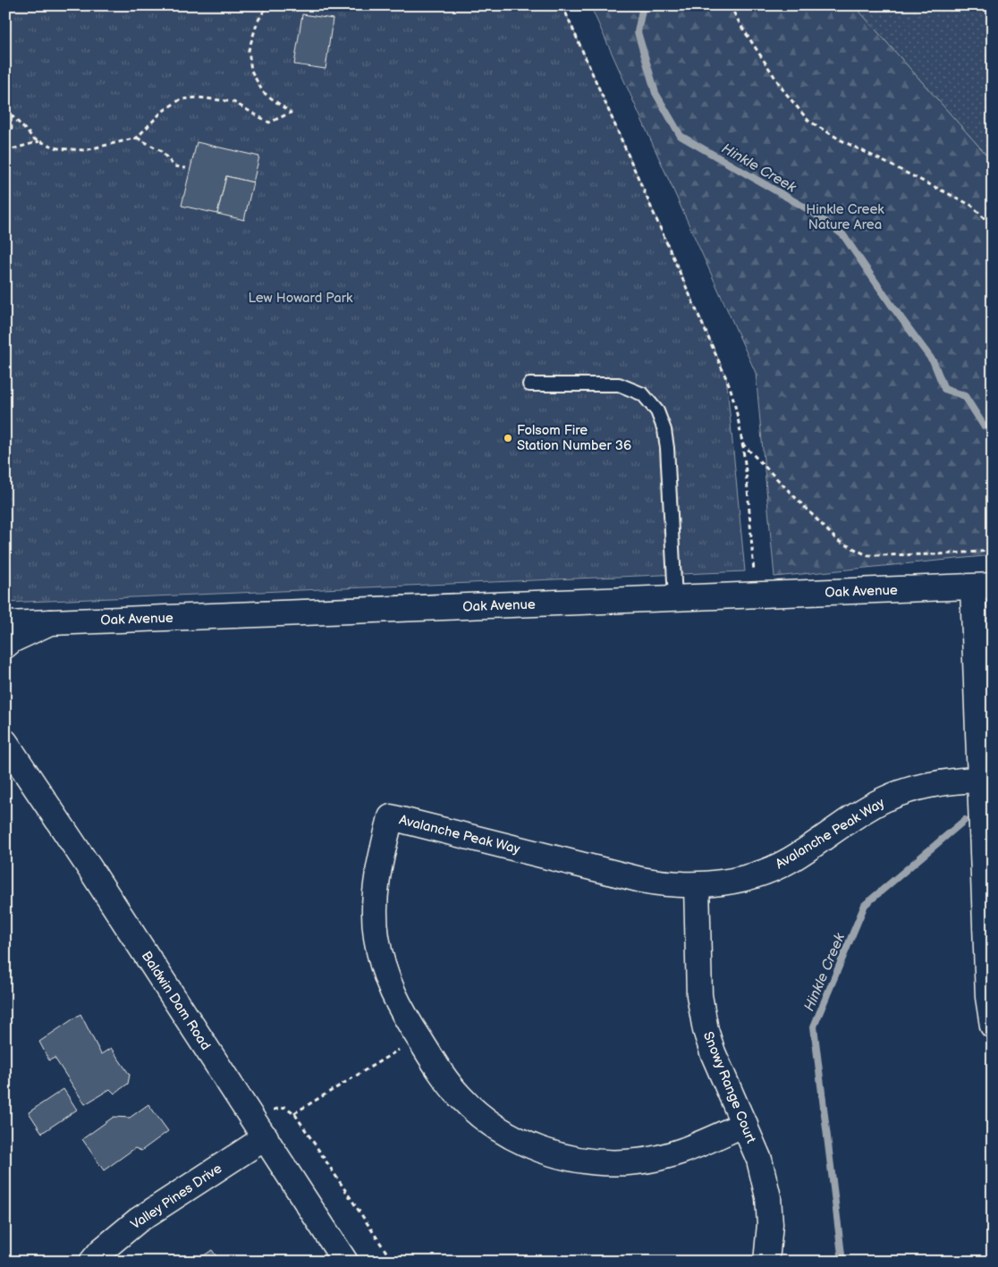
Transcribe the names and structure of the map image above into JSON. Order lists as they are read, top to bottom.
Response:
{
  "streets": {
    "street": [
      "Oak Avenue",
      "Avalanche Peak Way",
      "Baldwin Dam Road",
      "Snowy Range Court",
      "Valley Pines Drive"
    ]
  },
  "crossings": [
    ["Avalanche Peak Way", "Snowy Range Court"],
    ["Baldwin Dam Road", "Valley Pines Drive"]
  ],
  "water": ["Hinkle Creek"],
  "parks": ["Hinkle Creek Nature Area", "Lew Howard Park"],
  "places": ["Folsom Fire Station Number 36"]
}
